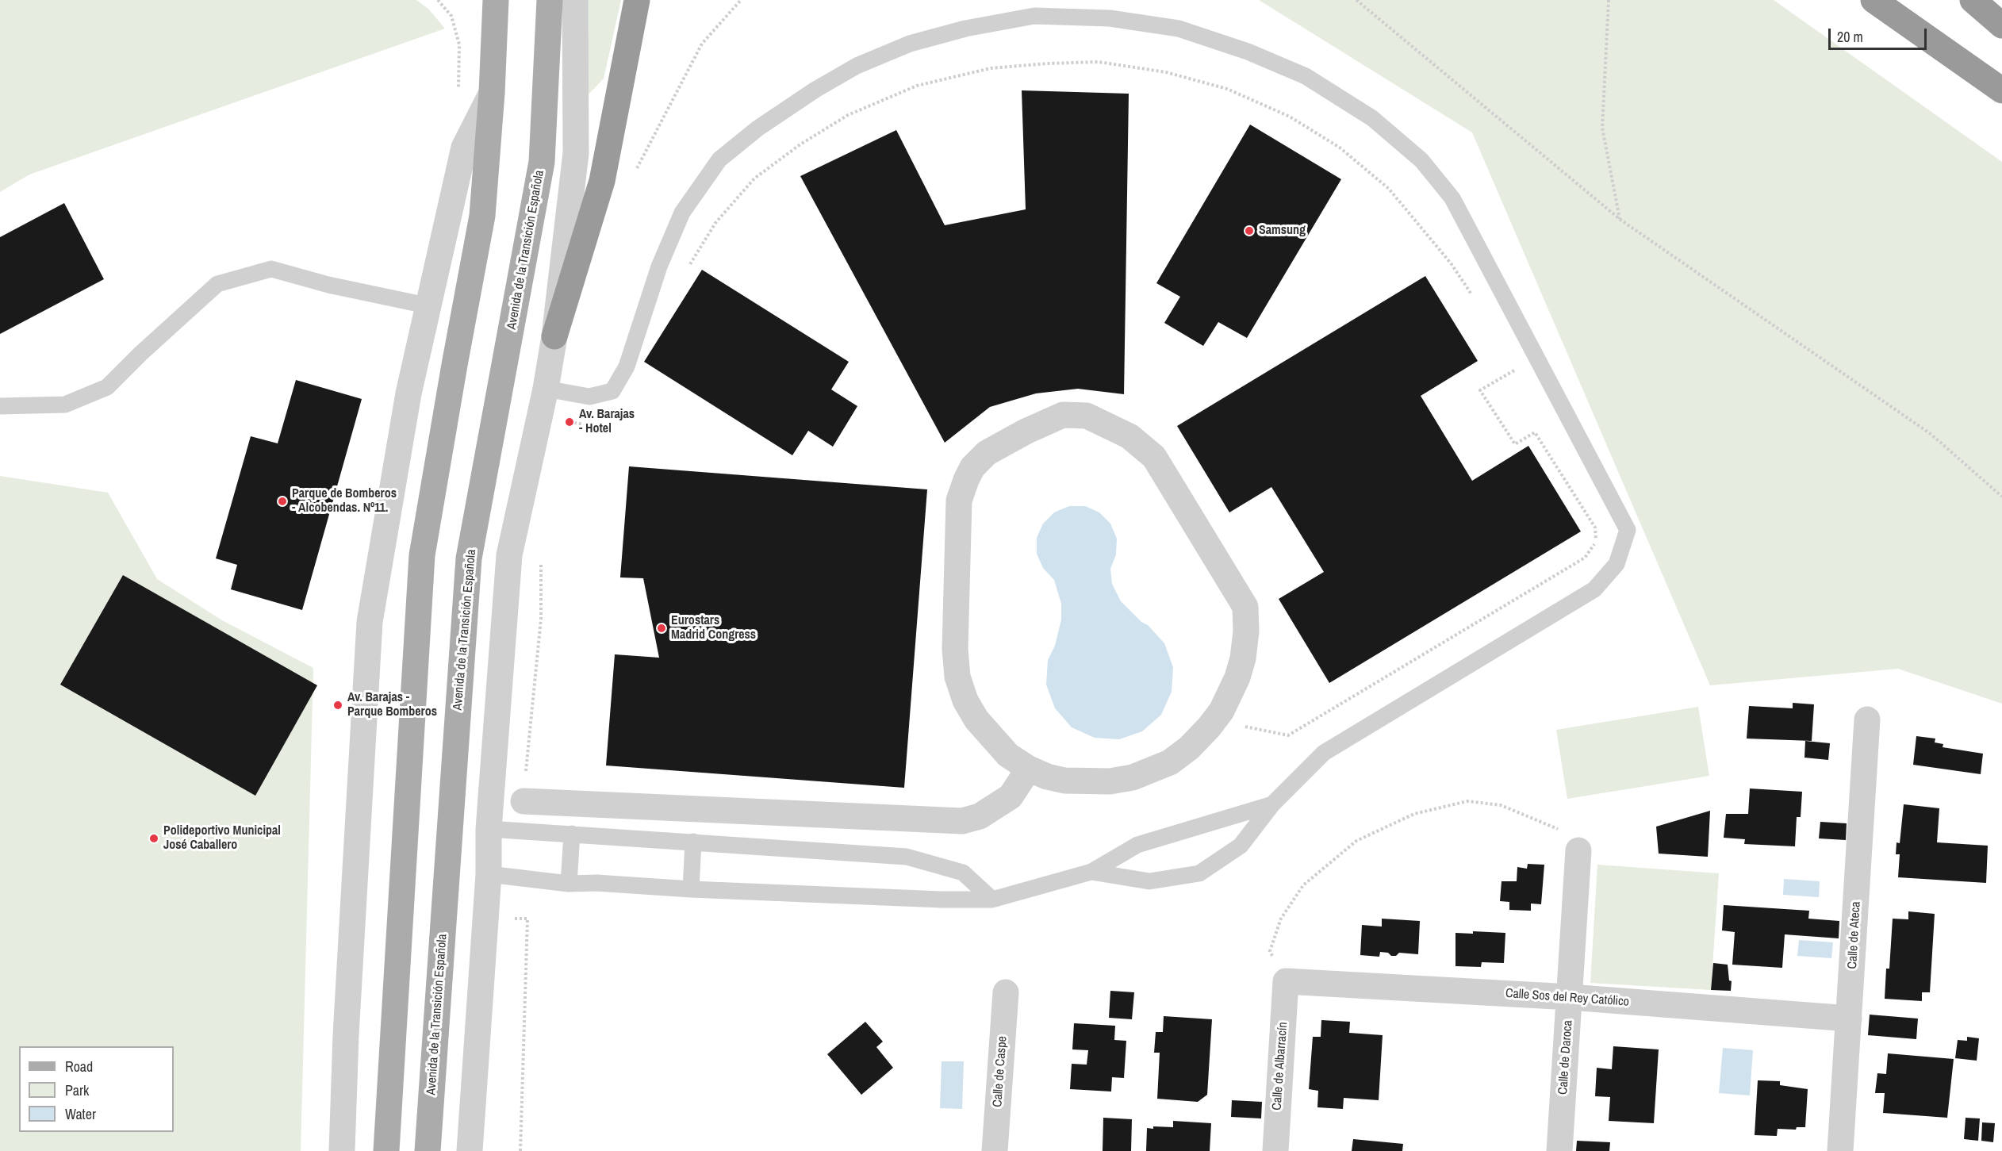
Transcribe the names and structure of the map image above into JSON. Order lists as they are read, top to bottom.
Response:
{
  "streets": {
    "main road": ["Avenida de la Transición Española"],
    "street": [
      "Calle de Ateca",
      "Calle Sos del Rey Católico",
      "Calle de Daroca",
      "Calle de Albarracín",
      "Calle de Caspe"
    ]
  },
  "crossings": [
    ["Calle de Ateca", "Calle Sos del Rey Católico"],
    ["Calle Sos del Rey Católico", "Calle de Daroca"],
    ["Calle Sos del Rey Católico", "Calle de Albarracín"]
  ],
  "places": [
    "Samsung",
    "Av. Barajas - Hotel",
    "Parque de Bomberos - Alcobendas. Nº11.",
    "Eurostars Madrid Congress",
    "Av. Barajas - Parque Bomberos",
    "Polideportivo Municipal José Caballero"
  ],
  "legend": ["Road", "Park", "Water"],
  "scale_bar": "20 m"
}
